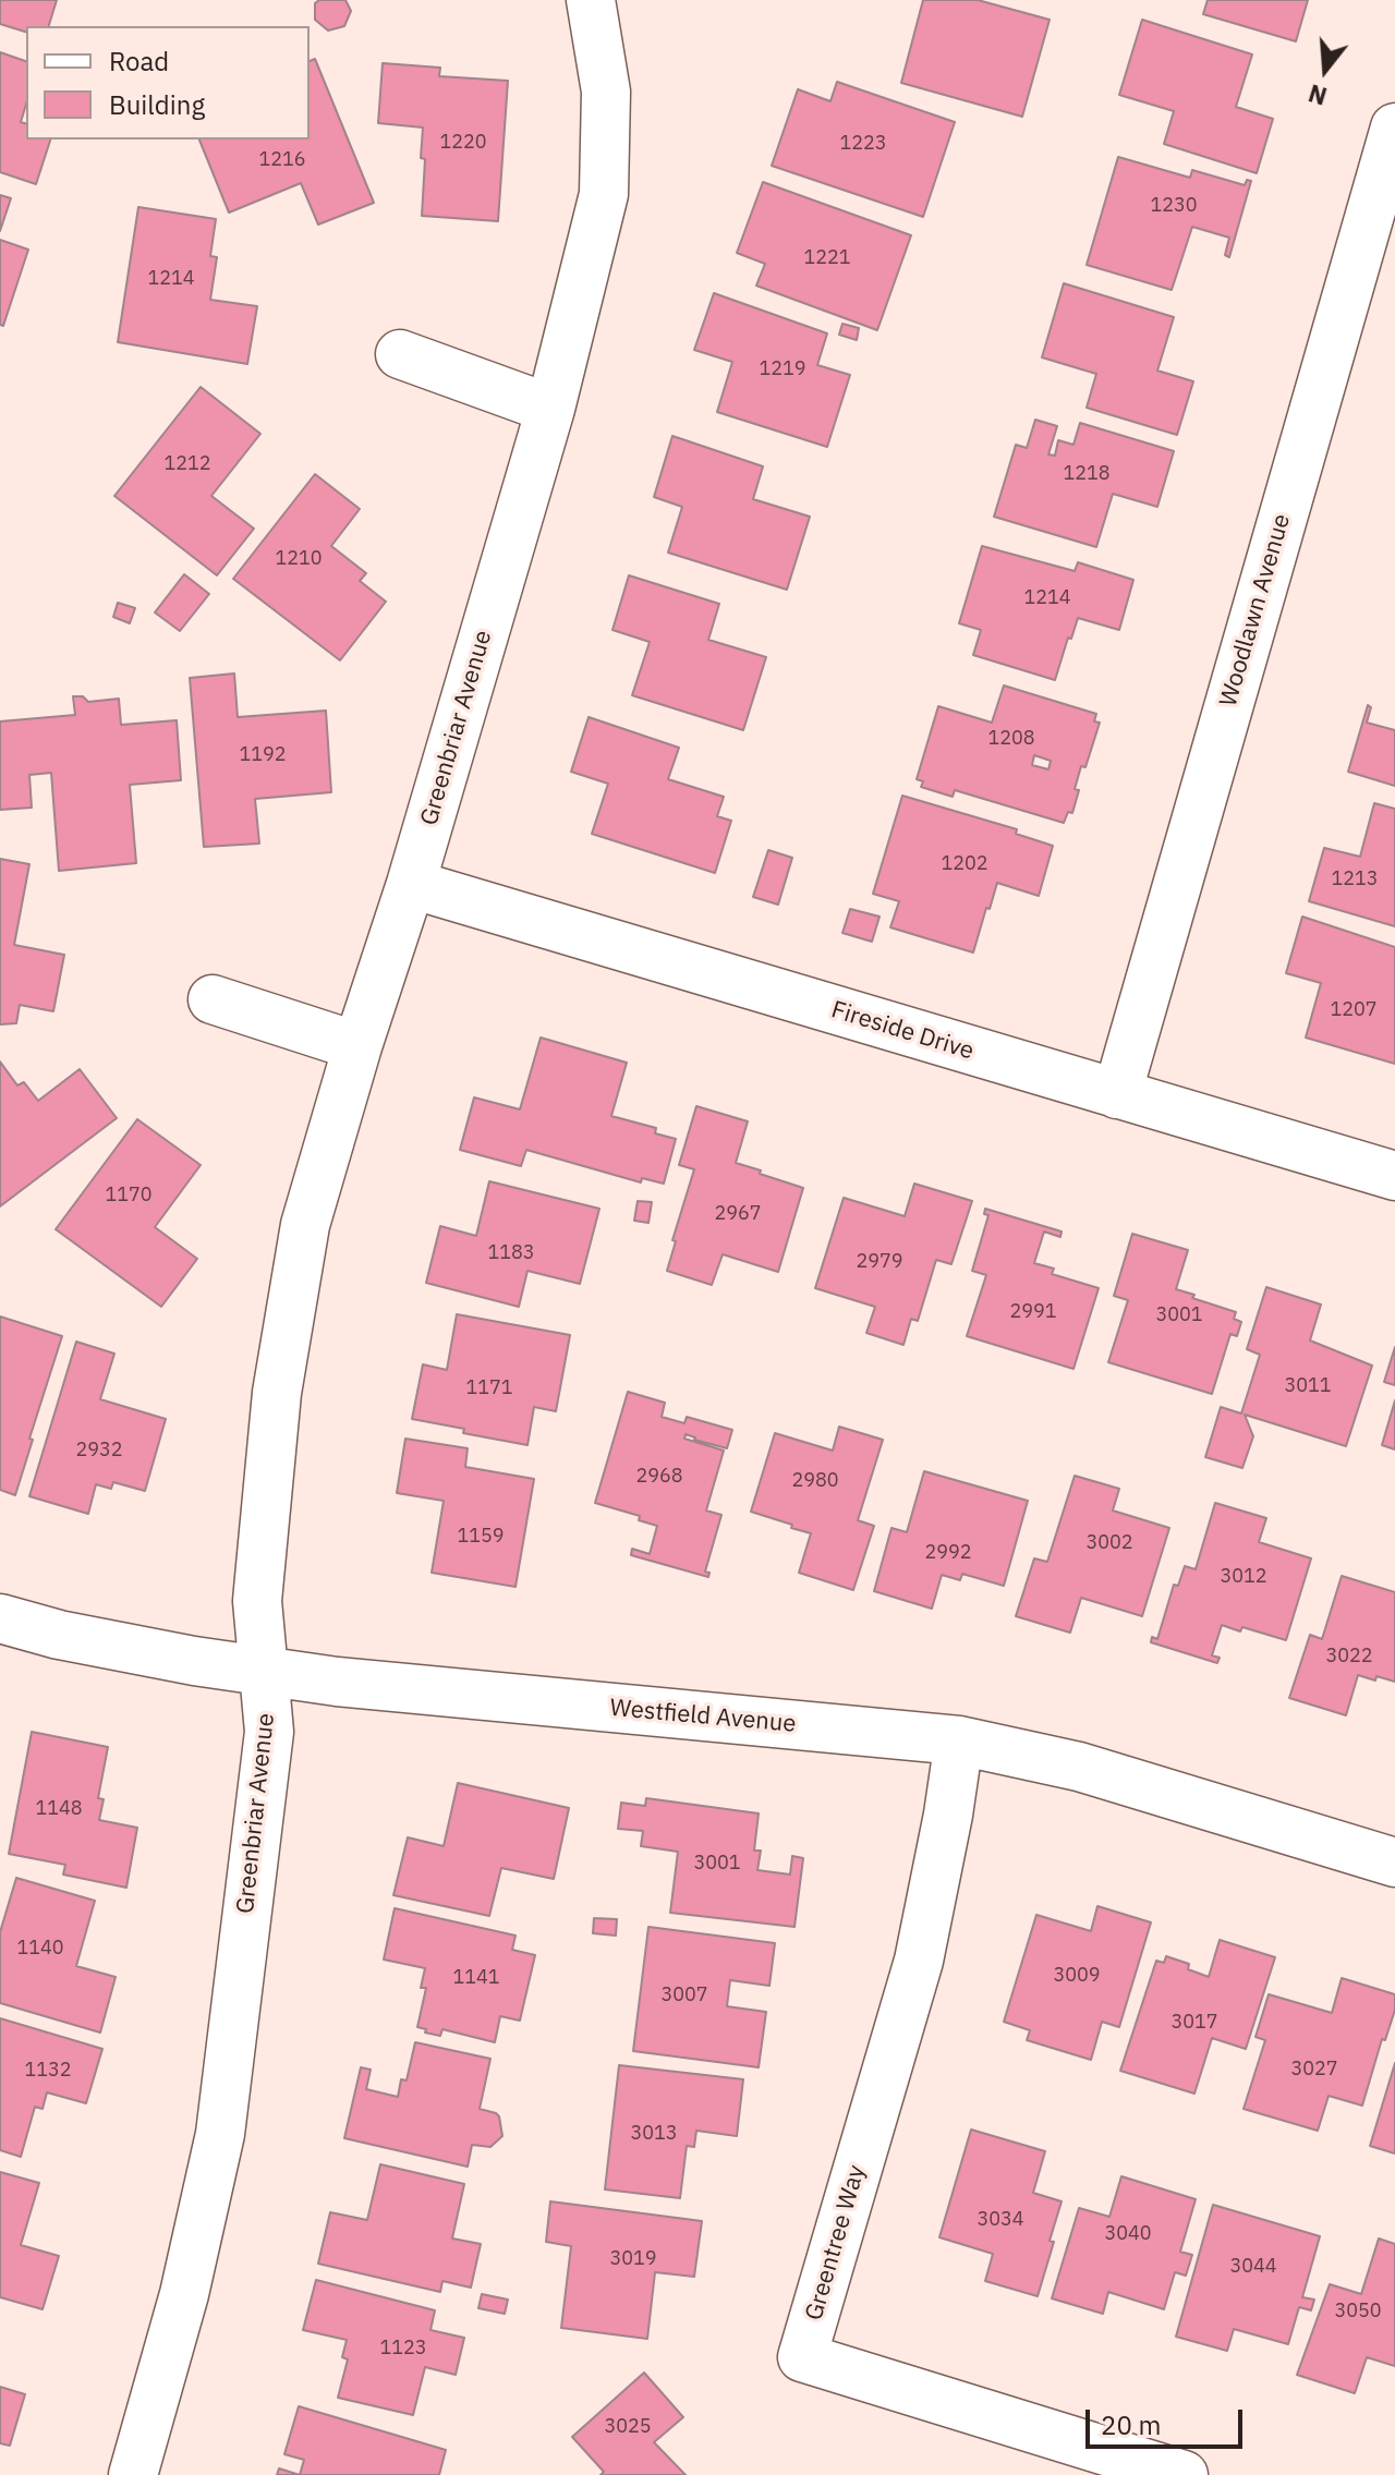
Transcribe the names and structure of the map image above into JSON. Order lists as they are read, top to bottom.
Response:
{
  "streets": {
    "street": [
      "Woodlawn Avenue",
      "Greenbriar Avenue",
      "Fireside Drive",
      "Westfield Avenue",
      "Greentree Way"
    ]
  },
  "crossings": [
    ["Woodlawn Avenue", "Fireside Drive"],
    ["Greenbriar Avenue", "Fireside Drive"],
    ["Greenbriar Avenue", "Westfield Avenue"],
    ["Westfield Avenue", "Greentree Way"]
  ],
  "house_numbers": [
    "1220",
    "1223",
    "1216",
    "1230",
    "1221",
    "1214",
    "1219",
    "1212",
    "1218",
    "1210",
    "1214",
    "1208",
    "1192",
    "1202",
    "1213",
    "1207",
    "1170",
    "2967",
    "1183",
    "2979",
    "2991",
    "3001",
    "3011",
    "1171",
    "2932",
    "2968",
    "2980",
    "1159",
    "3002",
    "2992",
    "3012",
    "3022",
    "1148",
    "3001",
    "1140",
    "3009",
    "1141",
    "3007",
    "3017",
    "3027",
    "1132",
    "3013",
    "3034",
    "3040",
    "3019",
    "3044",
    "3050",
    "1123",
    "3025"
  ],
  "legend": ["Road", "Building"],
  "scale_bar": "20 m",
  "north": "bottom"
}
